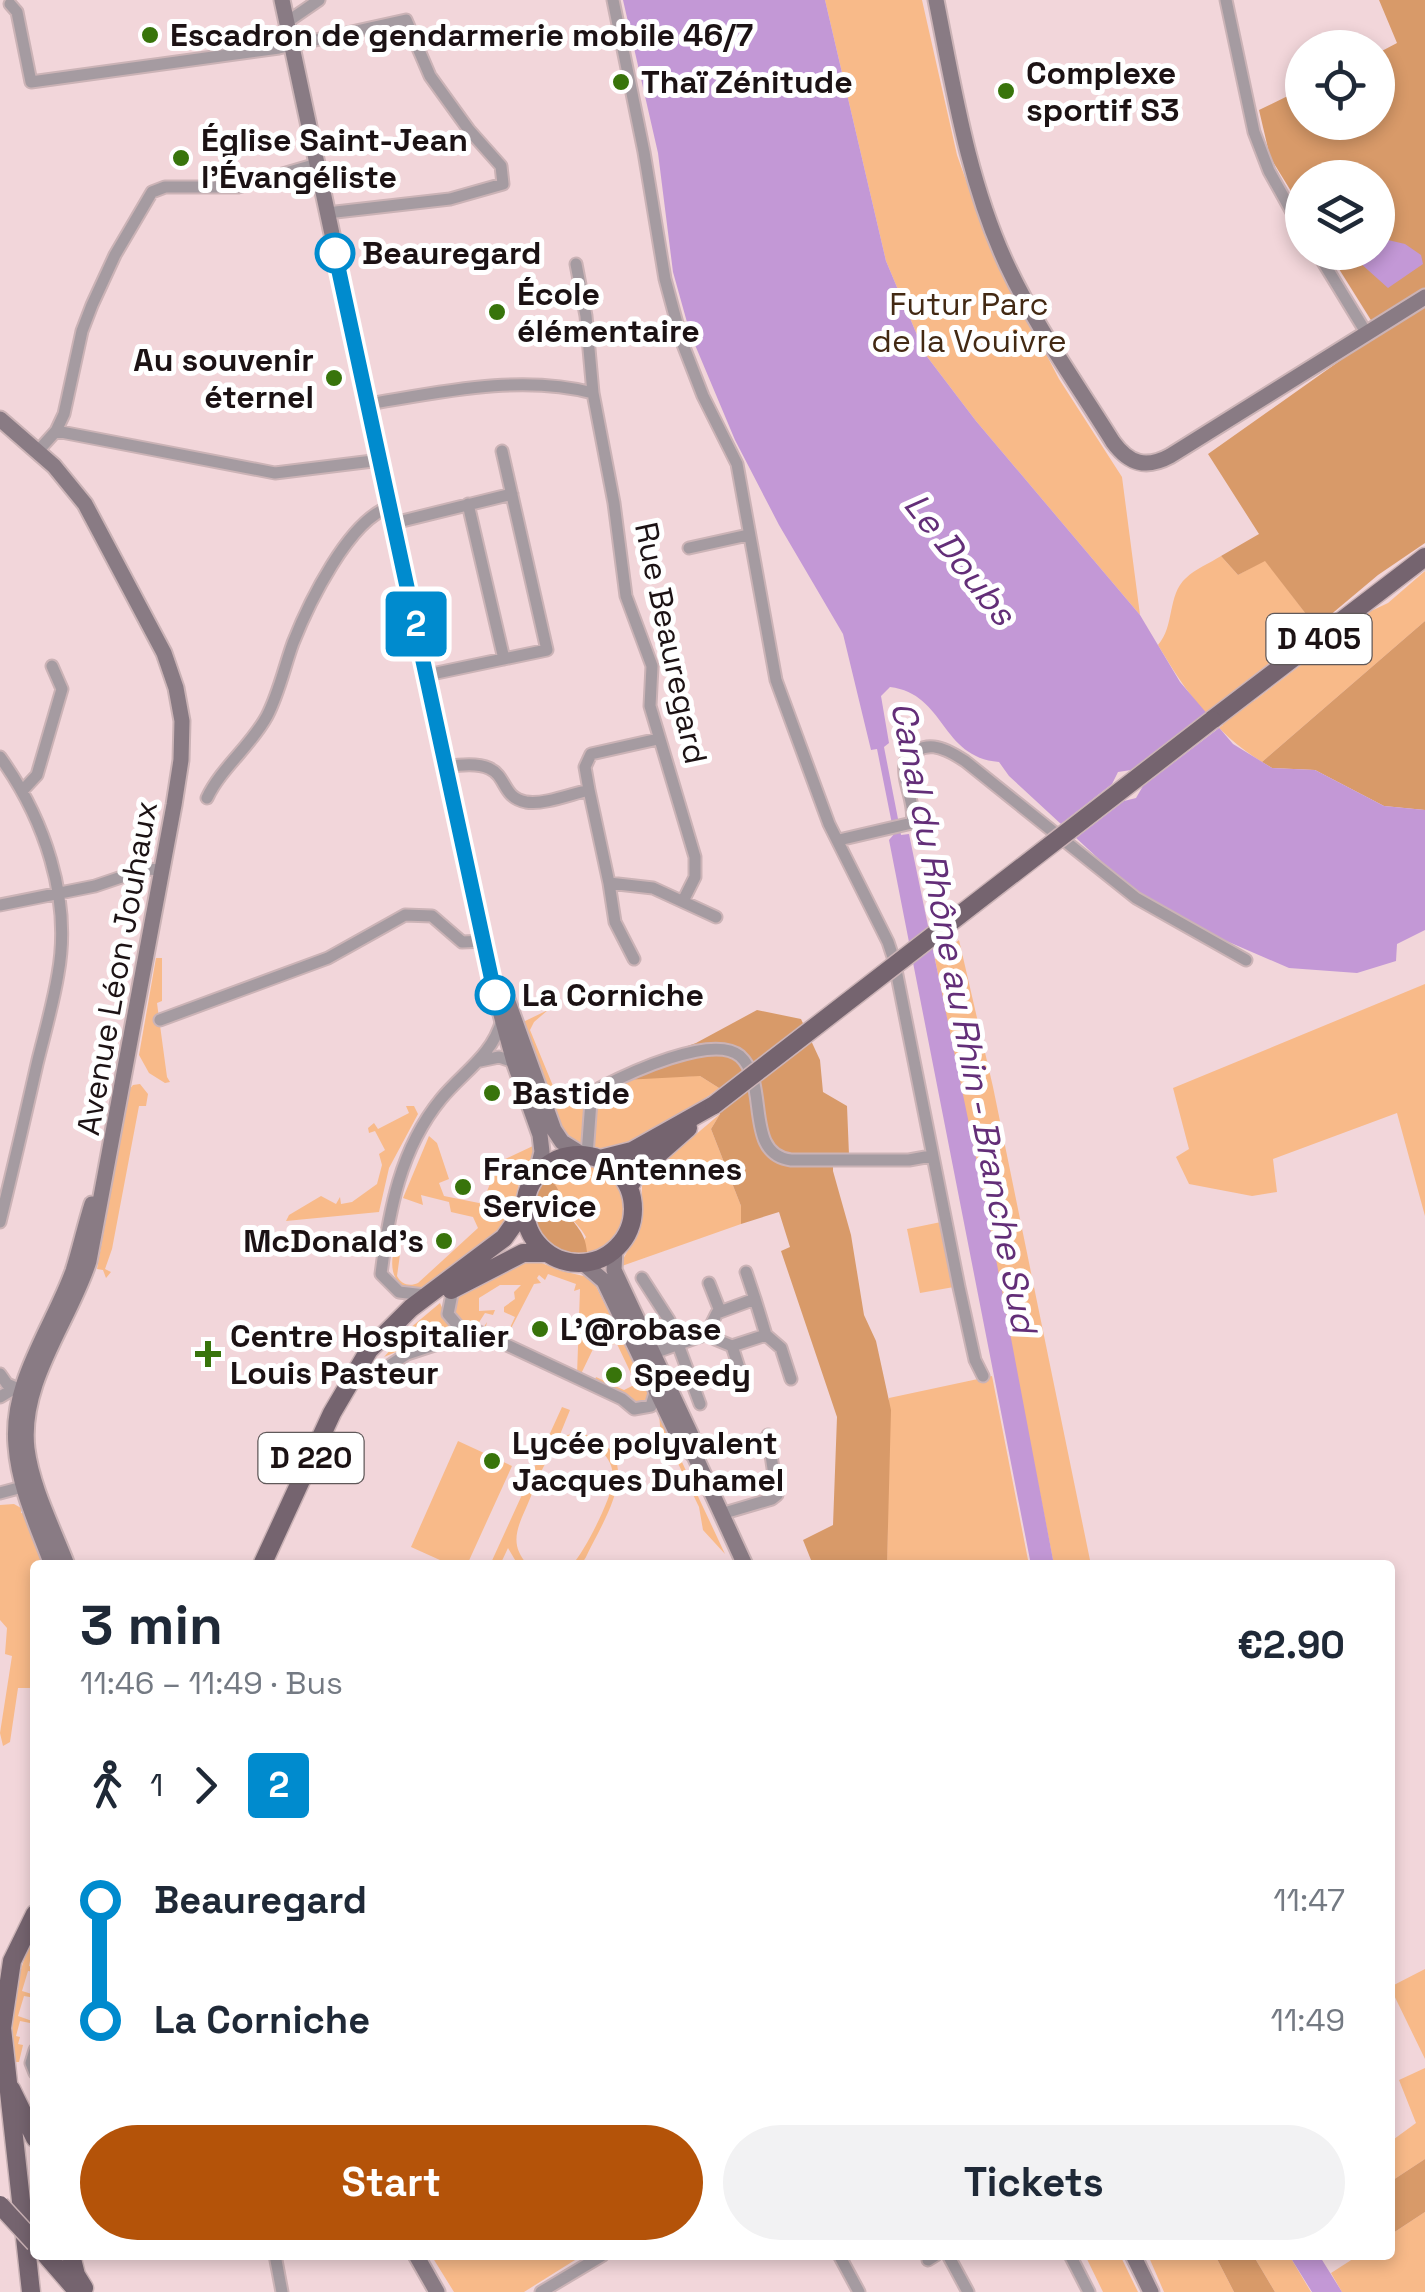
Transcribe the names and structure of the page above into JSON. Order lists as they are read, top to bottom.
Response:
{
  "streets": {
    "main road": ["D 405", "Avenue Léon Jouhaux", "D 220"],
    "street": ["Rue Beauregard"]
  },
  "water": ["Le Doubs", "Canal du Rhône au Rhin - Branche Sud"],
  "parks": ["Futur Parc de la Vouivre"],
  "places": {
    "other": [
      "Escadron de gendarmerie mobile 46/7",
      "Thaï Zénitude",
      "Complexe sportif S3",
      "Église Saint-Jean l'Évangéliste",
      "Beauregard",
      "École élémentaire",
      "Au souvenir éternel",
      "La Corniche",
      "Bastide",
      "France Antennes Service",
      "McDonald's",
      "L'@robase",
      "Speedy",
      "Lycée polyvalent Jacques Duhamel"
    ],
    "health": ["Centre Hospitalier Louis Pasteur"]
  },
  "lines": ["bus line 2"],
  "page": {
    "on_map": "2",
    "heading": ["3 min", "11:46 – 11:49 · Bus", "€2.90"],
    "legs": ["1", "2"],
    "list": [
      {
        "name": "Beauregard",
        "value": "11:47"
      },
      {
        "name": "La Corniche",
        "value": "11:49"
      }
    ],
    "buttons": ["Start", "Tickets"]
  }
}
